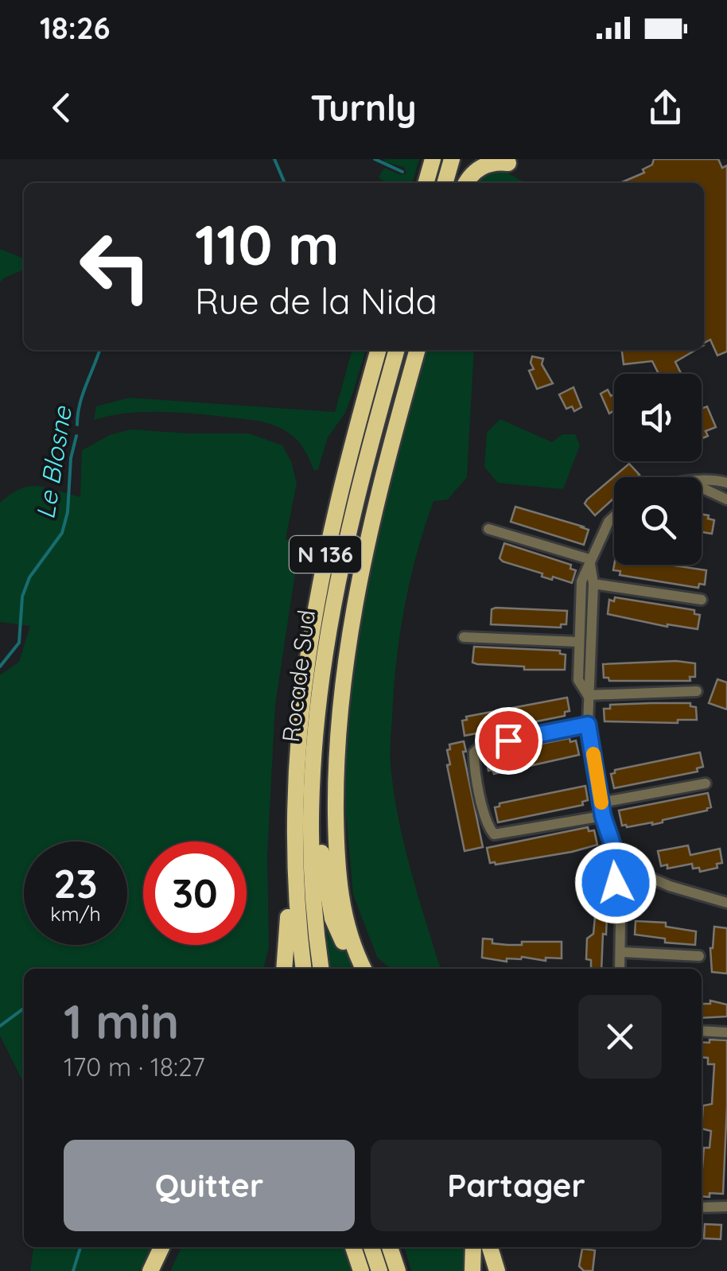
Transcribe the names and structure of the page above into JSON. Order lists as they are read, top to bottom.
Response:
{
  "streets": {
    "highway": ["N 136", "Rocade Sud"]
  },
  "water": ["Le Blosne"],
  "page": {
    "status": "18:26",
    "header": "Turnly",
    "turn": ["110 m", "Rue de la Nida"],
    "speed": "23 km/h",
    "limit": "30",
    "heading": ["1 min", "170 m · 18:27"],
    "buttons": ["Quitter", "Partager"]
  }
}
